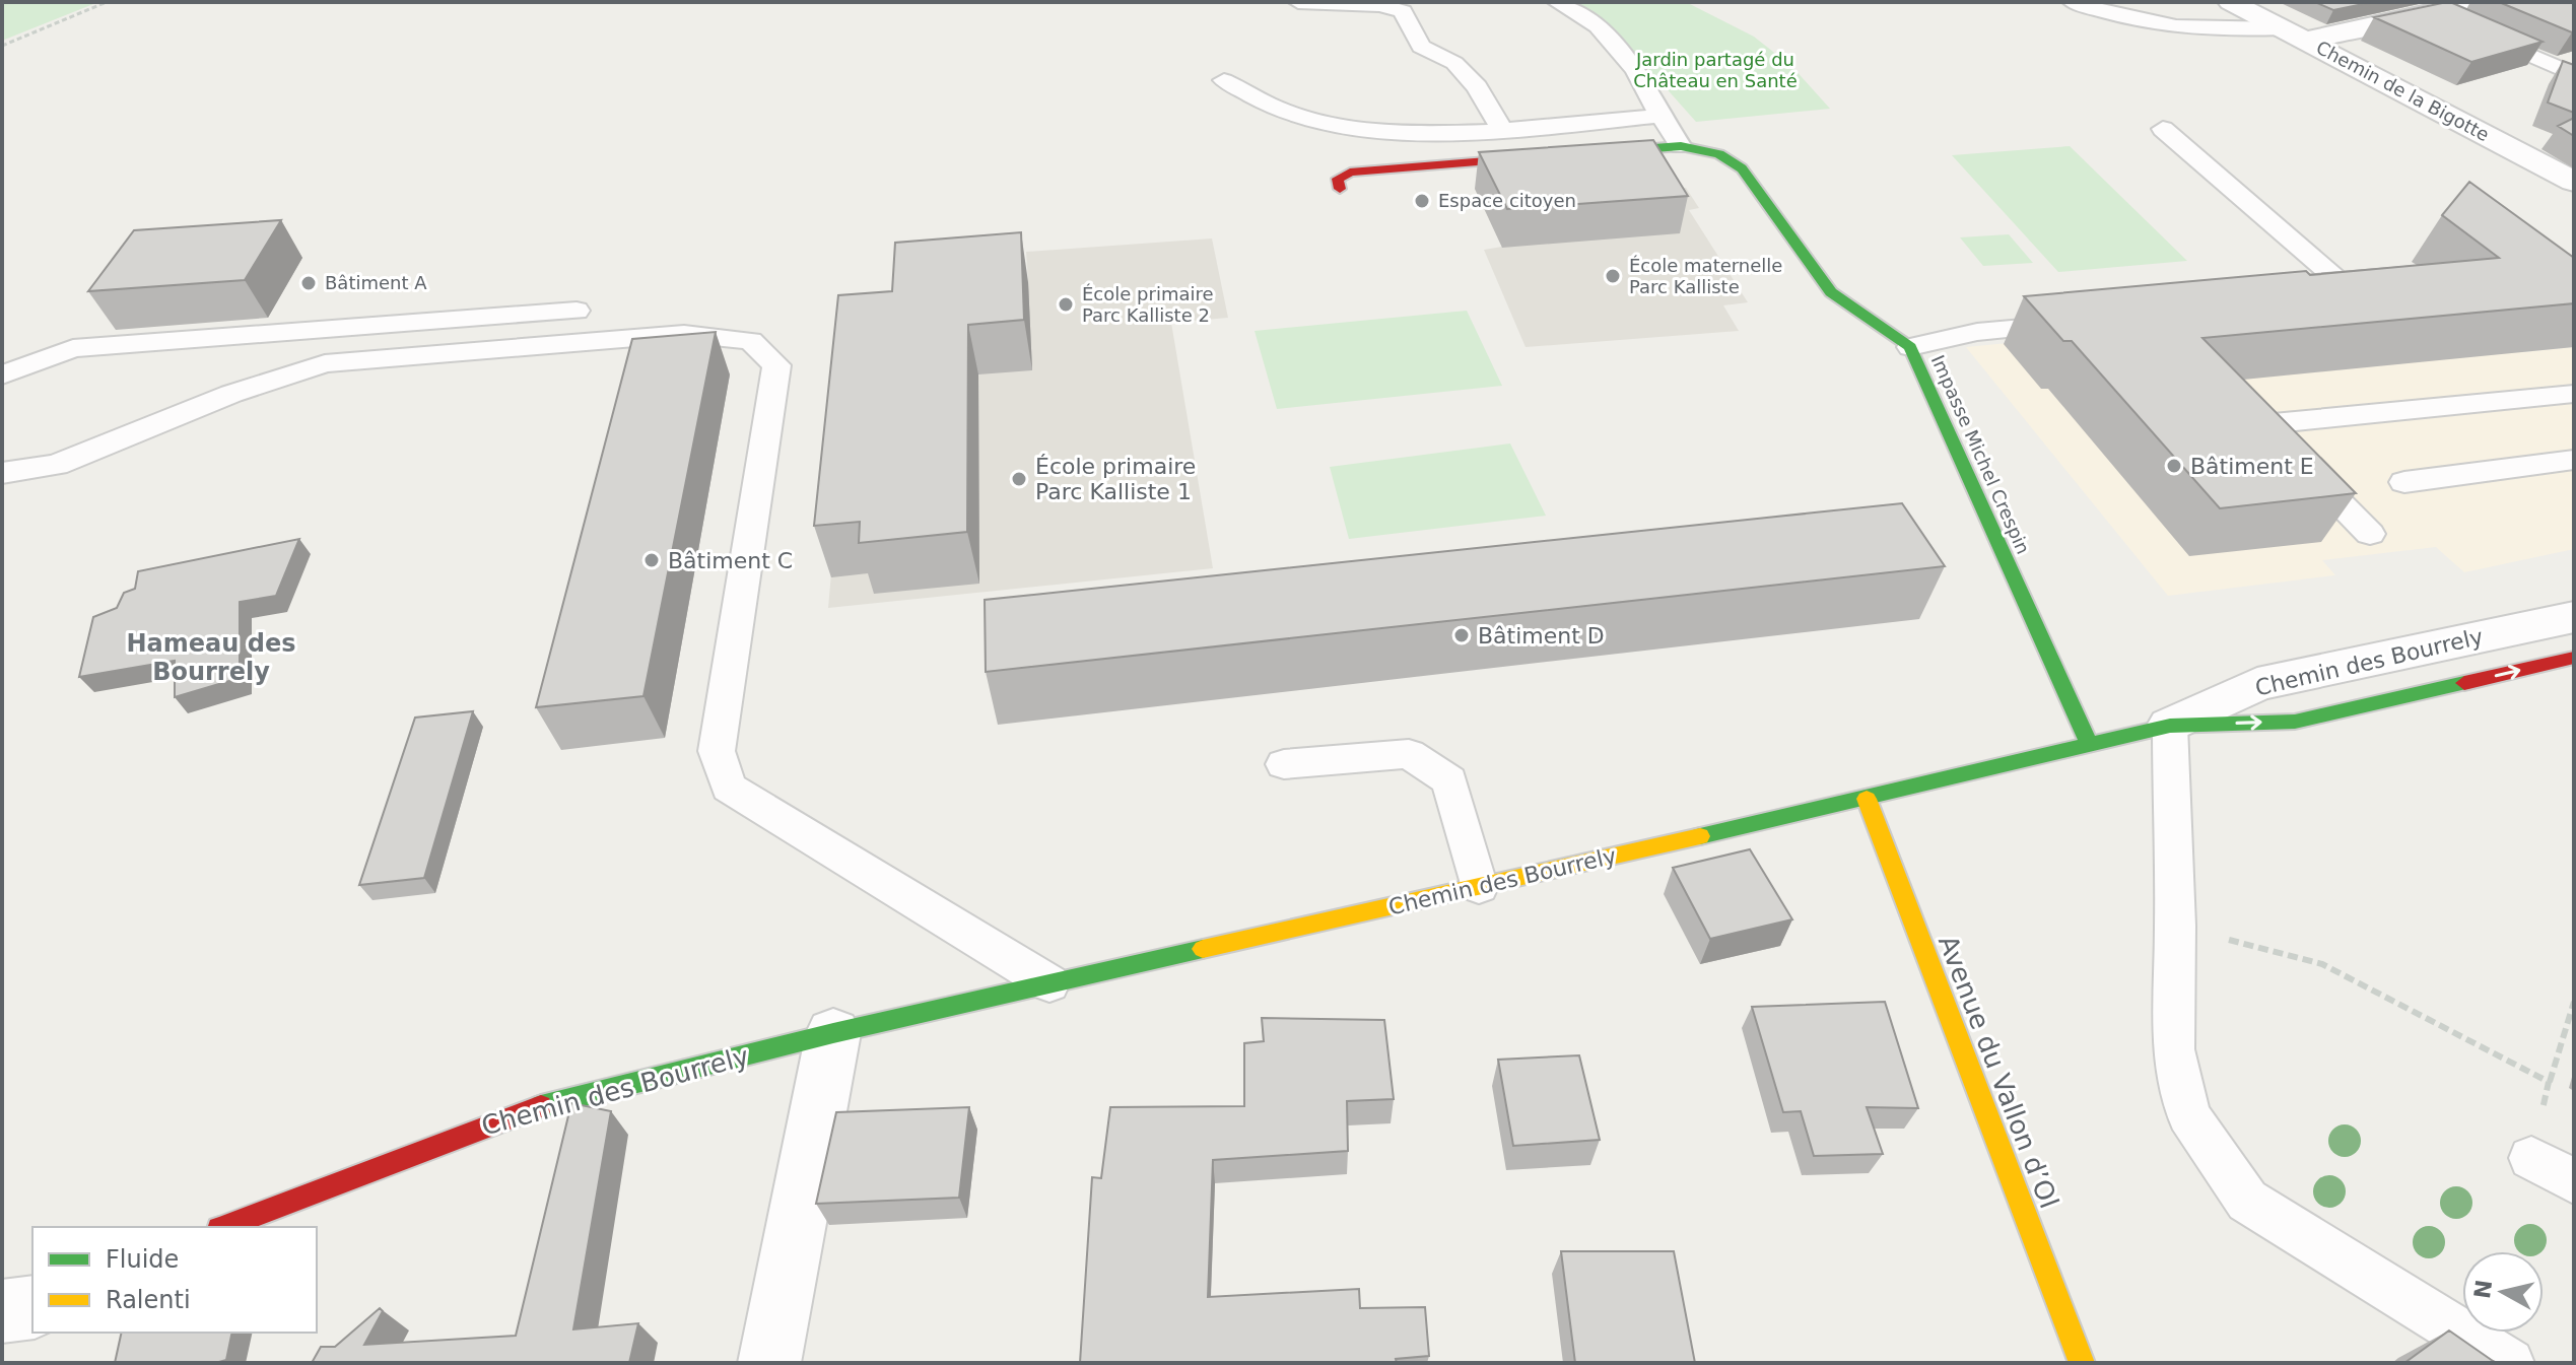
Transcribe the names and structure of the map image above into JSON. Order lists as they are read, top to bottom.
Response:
{
  "streets": {
    "street": [
      "Chemin de la Bigotte",
      "Impasse Michel Crespin",
      "Chemin des Bourrely",
      "Avenue du Vallon d’Ol"
    ]
  },
  "crossings": [
    ["Impasse Michel Crespin", "Chemin des Bourrely"],
    ["Chemin des Bourrely", "Avenue du Vallon d’Ol"]
  ],
  "districts": ["Hameau des Bourrely"],
  "parks": ["Jardin partagé du Château en Santé"],
  "places": [
    "Espace citoyen",
    "École maternelle Parc Kalliste",
    "Bâtiment A",
    "École primaire Parc Kalliste 2",
    "Bâtiment E",
    "École primaire Parc Kalliste 1",
    "Bâtiment C",
    "Bâtiment D"
  ],
  "legend": ["Fluide", "Ralenti"],
  "north": "left"
}
